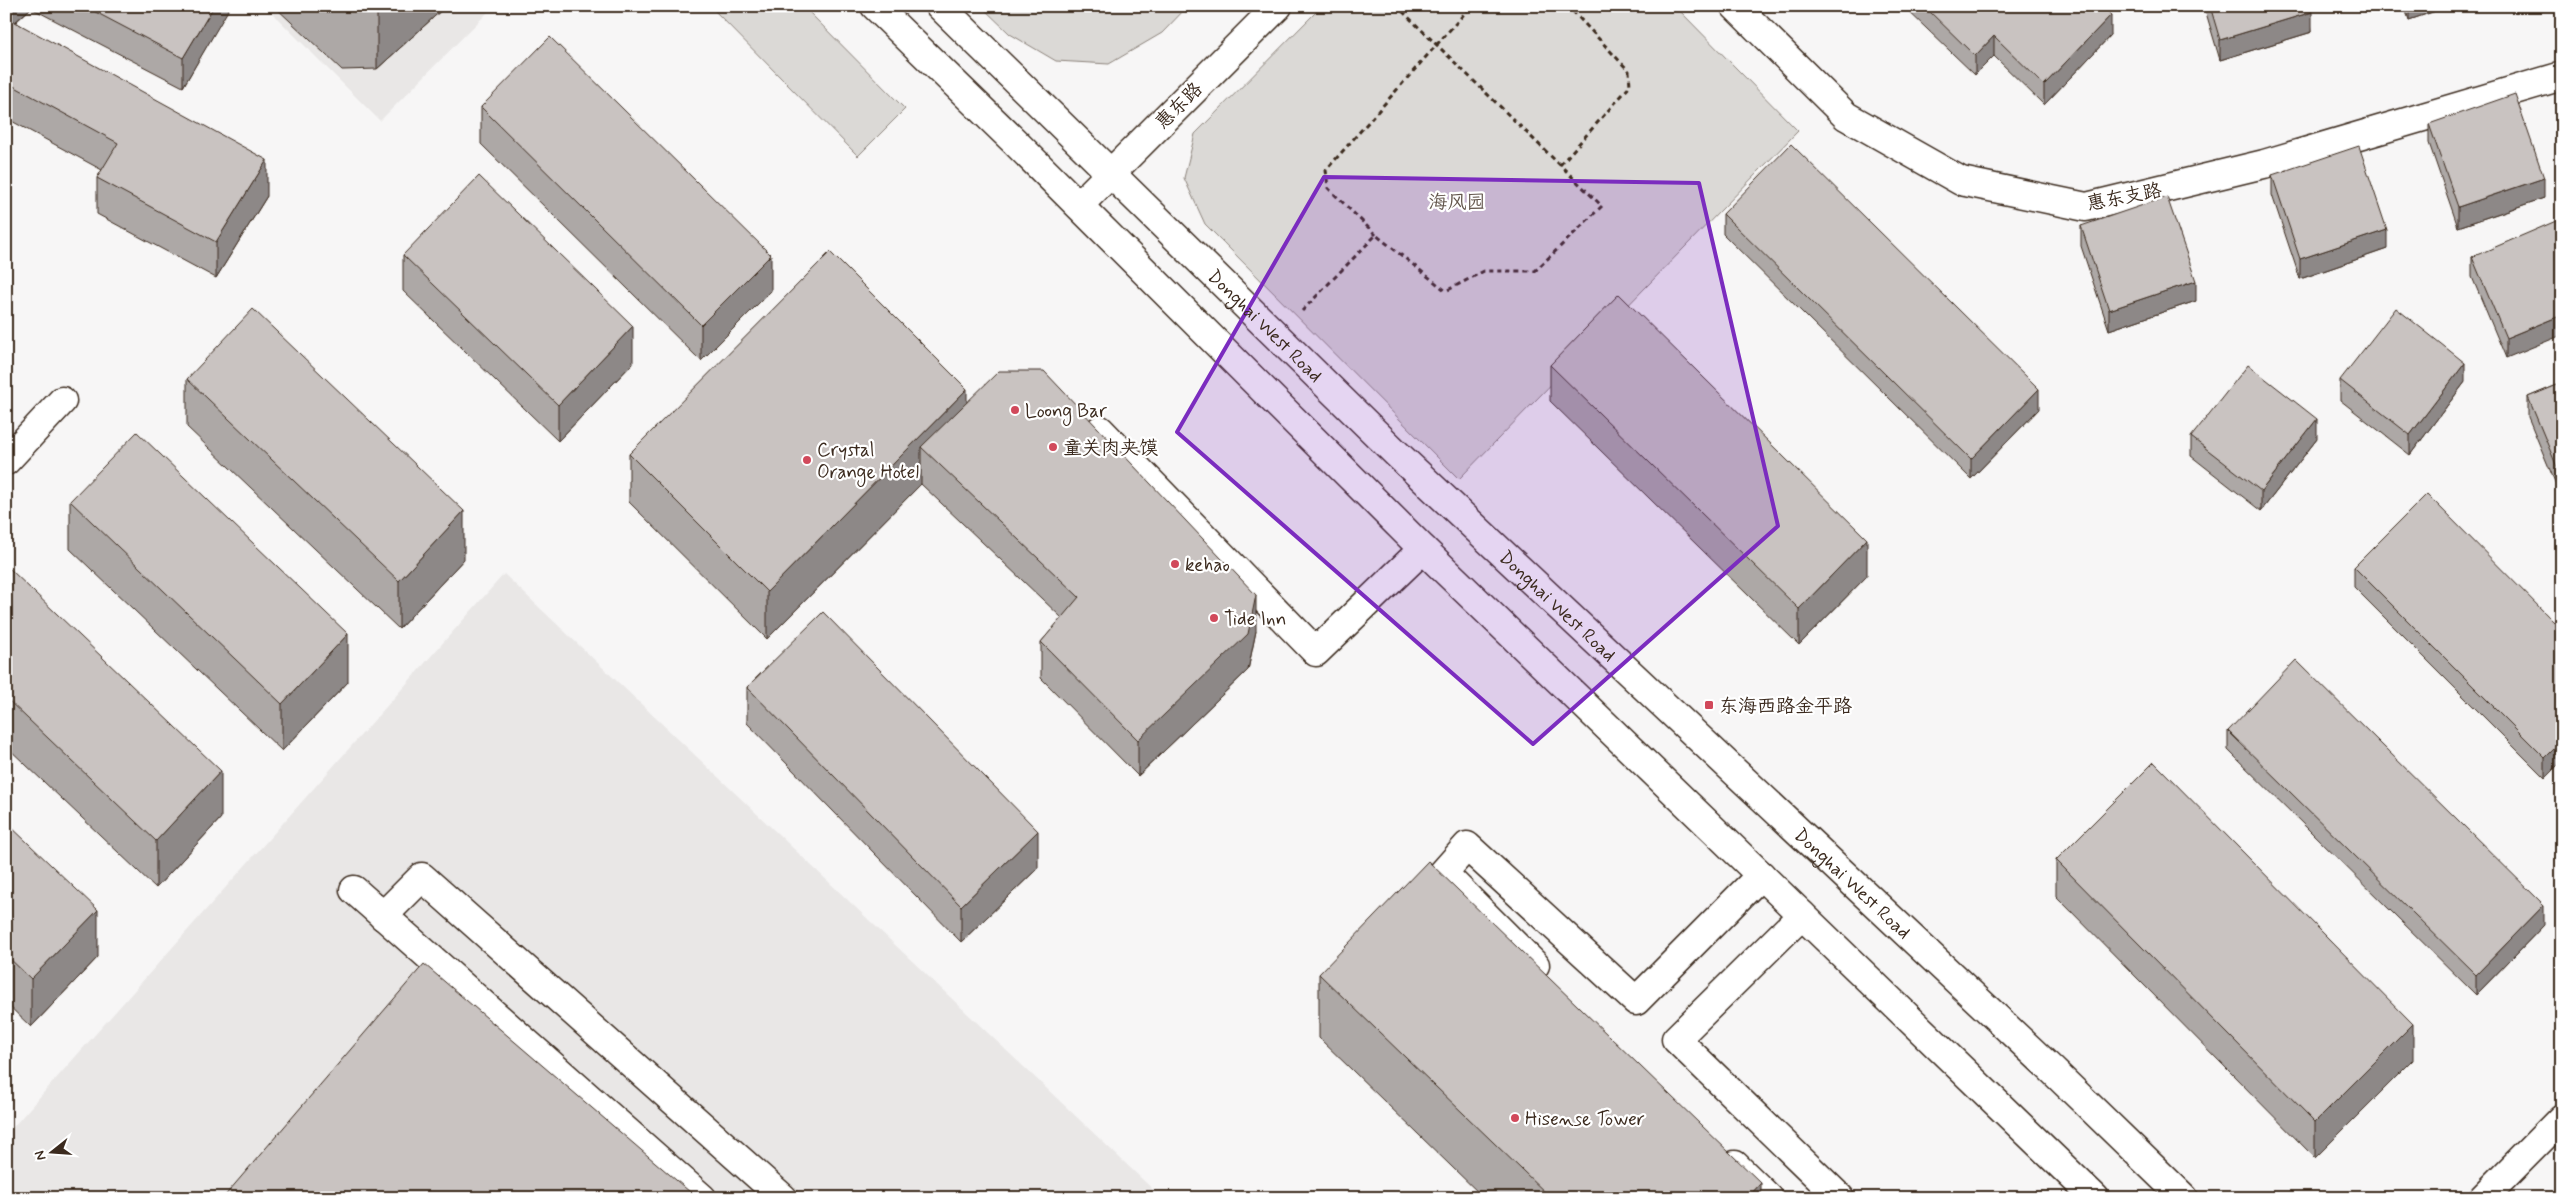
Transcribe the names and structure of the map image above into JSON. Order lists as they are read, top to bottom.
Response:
{
  "streets": {
    "main road": ["惠东路", "惠东支路", "Donghai West Road"]
  },
  "crossings": [
    ["惠东路", "Donghai West Road"]
  ],
  "parks": ["海风园"],
  "places": {
    "other": [
      "Loong Bar",
      "童关肉夹馍",
      "Crystal Orange Hotel",
      "kehao",
      "Tide Inn",
      "Hisense Tower"
    ],
    "transit": ["东海西路金平路"]
  },
  "north": "left"
}
